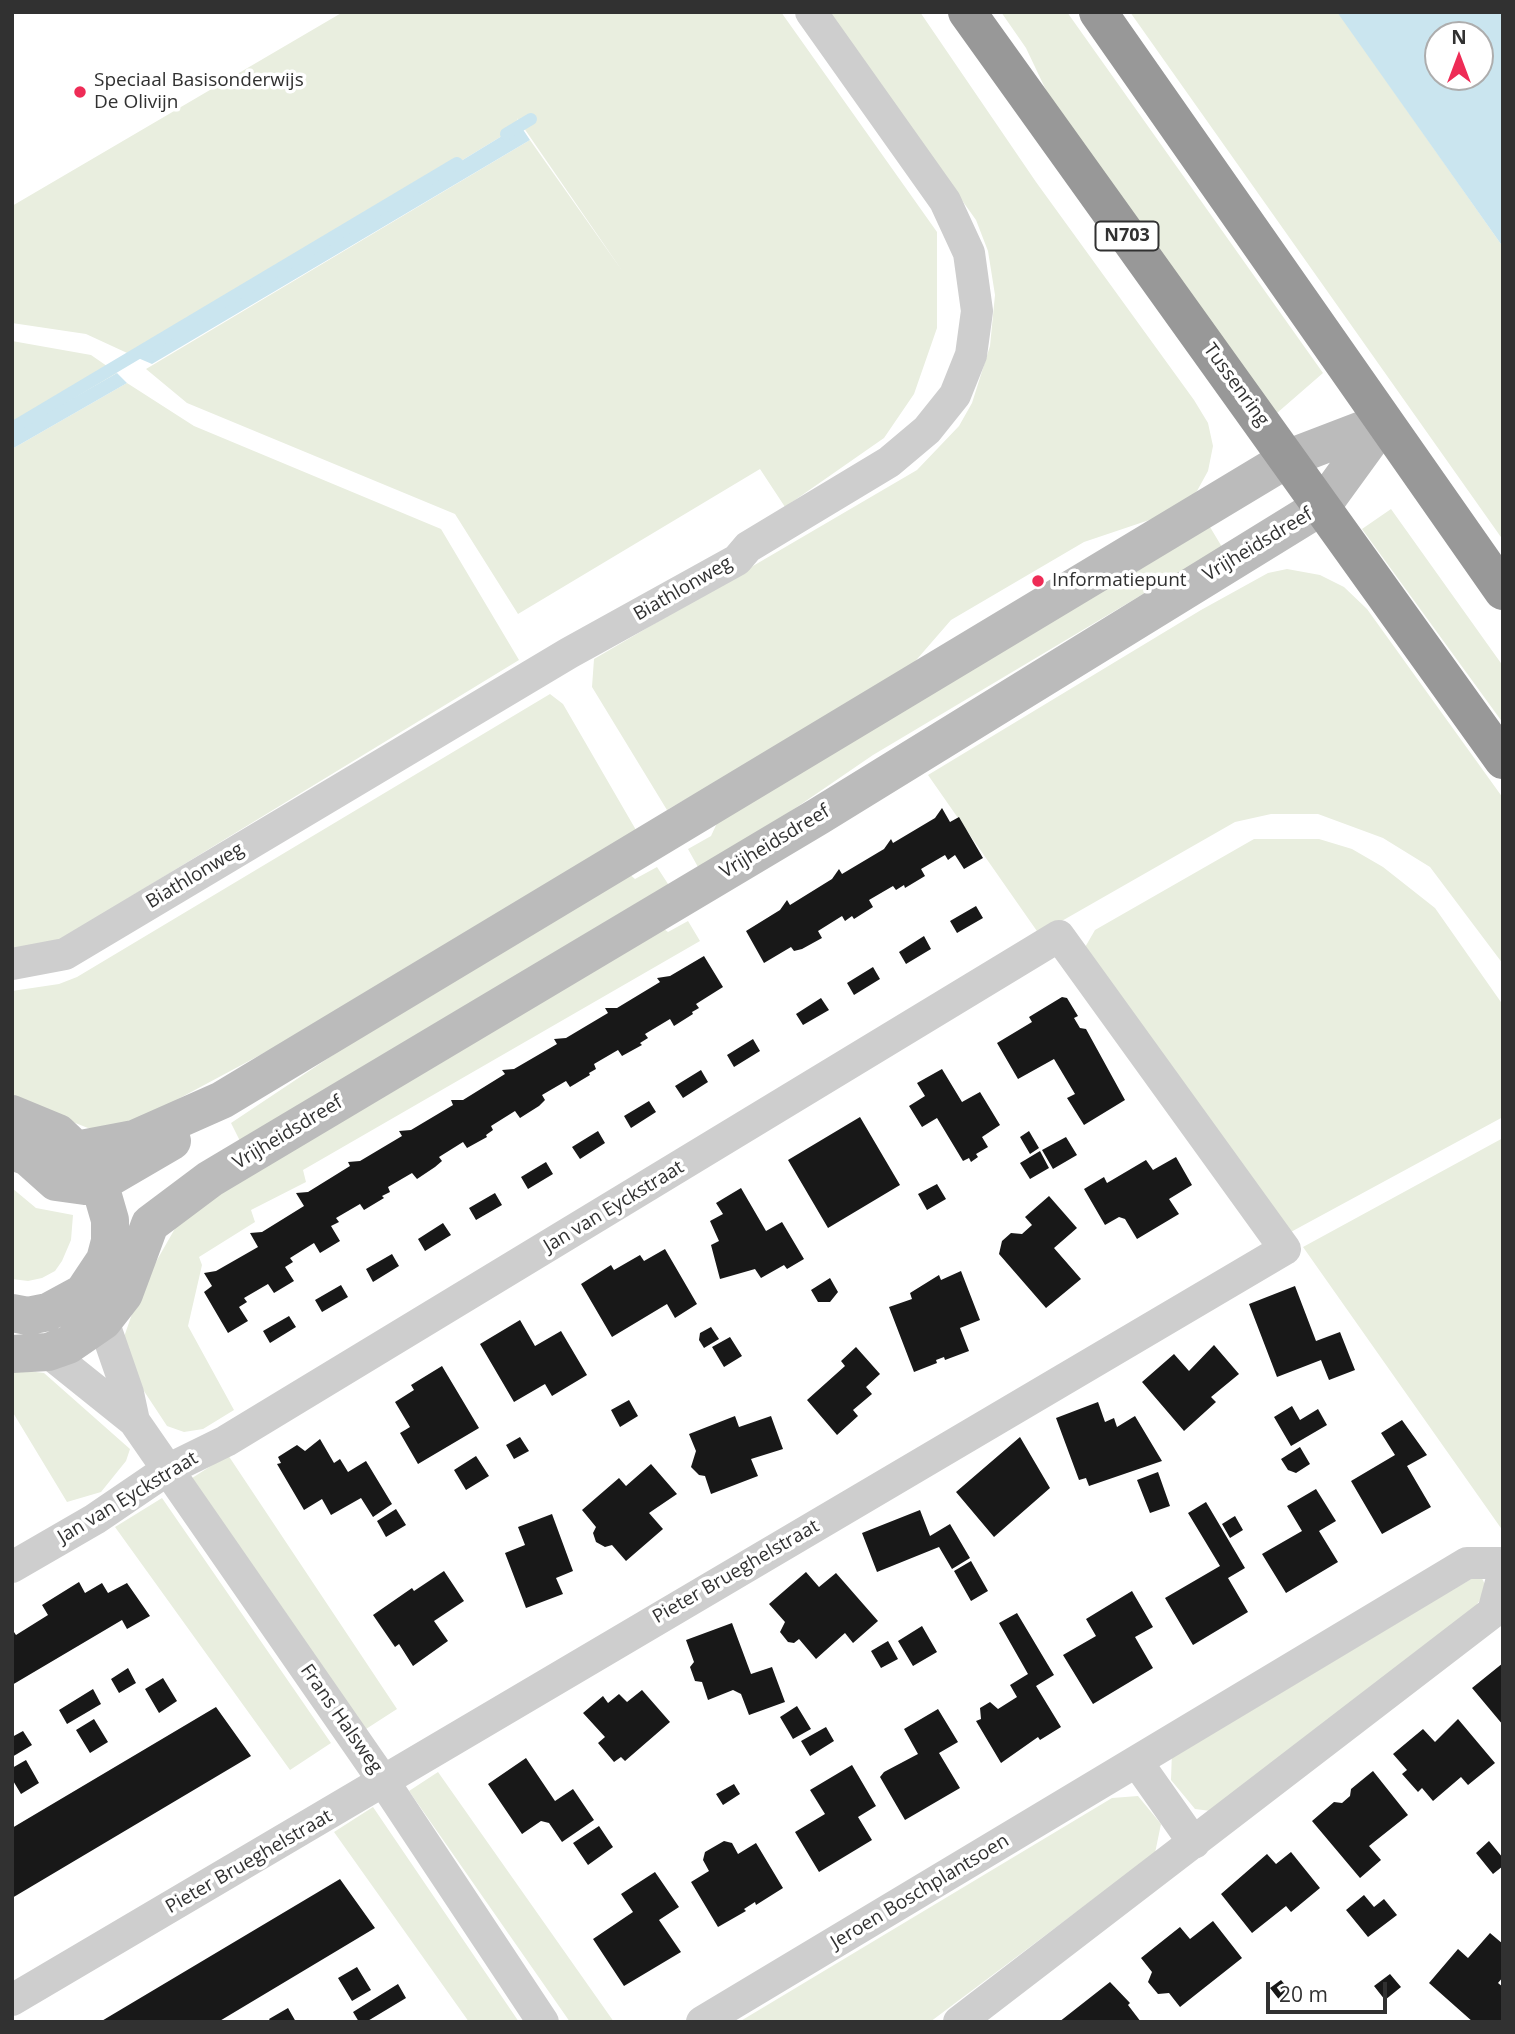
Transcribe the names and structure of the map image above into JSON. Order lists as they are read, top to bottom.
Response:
{
  "streets": {
    "highway": ["N703", "Tussenring"],
    "main road": ["Vrijheidsdreef"],
    "street": [
      "Biathlonweg",
      "Jan van Eyckstraat",
      "Pieter Brueghelstraat",
      "Frans Halsweg",
      "Jeroen Boschplantsoen"
    ]
  },
  "crossings": [
    ["Tussenring", "Vrijheidsdreef"],
    ["Jan van Eyckstraat", "Pieter Brueghelstraat"],
    ["Jan van Eyckstraat", "Frans Halsweg"],
    ["Pieter Brueghelstraat", "Frans Halsweg"]
  ],
  "places": ["Speciaal Basisonderwijs De Olivijn", "Informatiepunt"],
  "scale_bar": "20 m",
  "north": "top"
}
